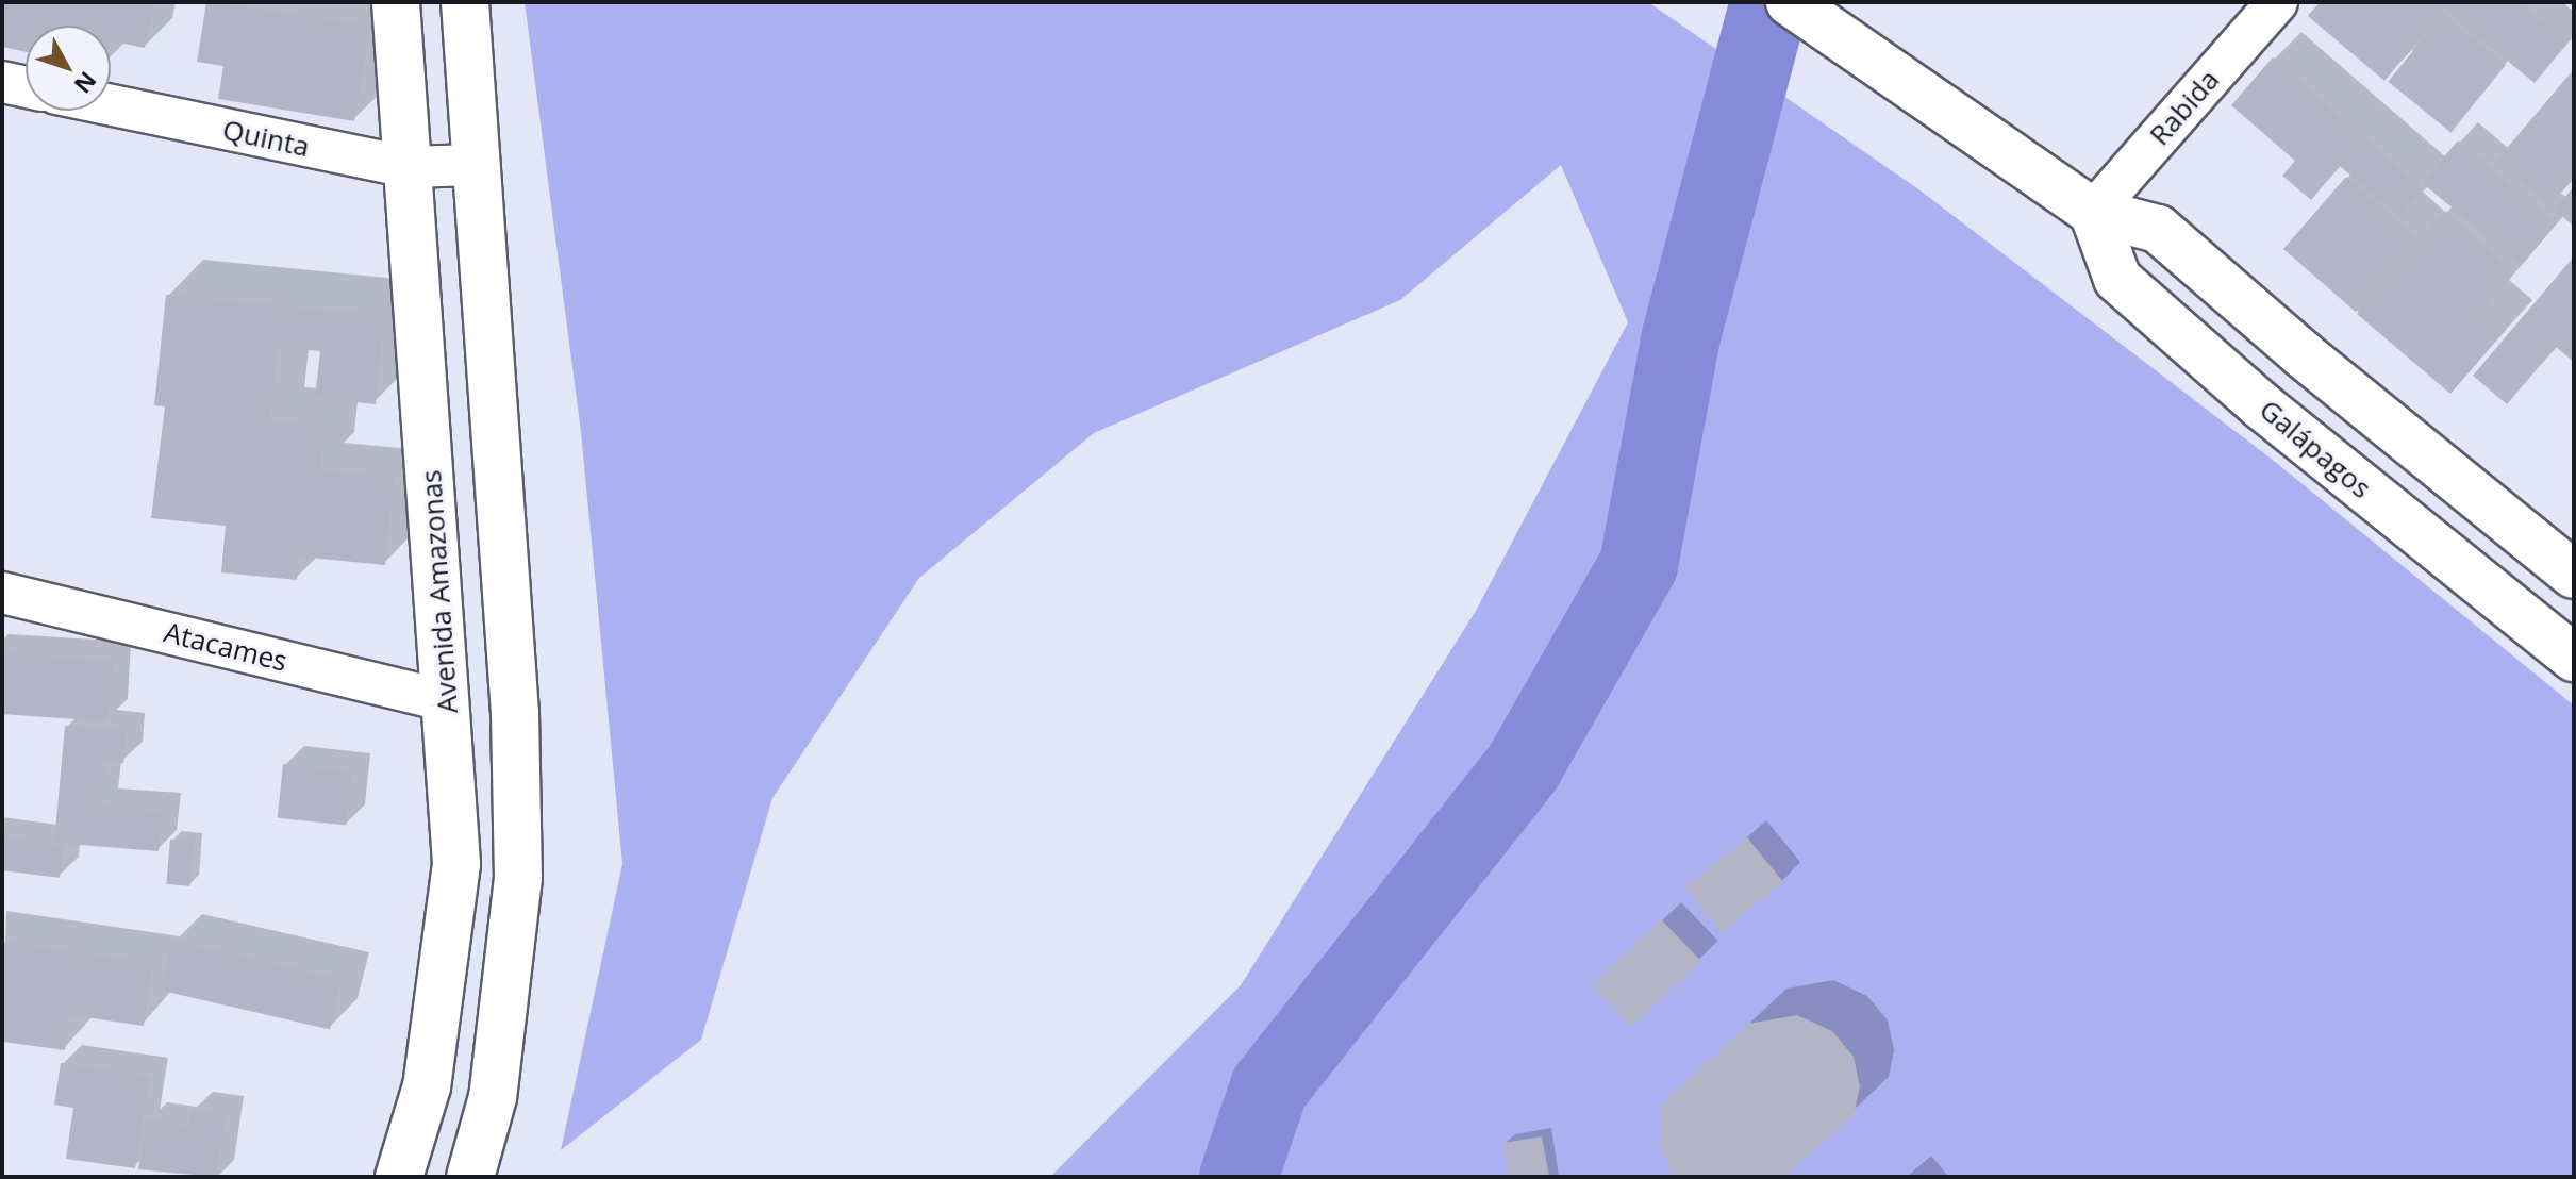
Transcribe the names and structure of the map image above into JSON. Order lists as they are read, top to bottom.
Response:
{
  "streets": {
    "main road": ["Galápagos", "Avenida Amazonas"],
    "street": ["Rabida", "Quinta", "Atacames"]
  },
  "crossings": [
    ["Rabida", "Galápagos"],
    ["Quinta", "Avenida Amazonas"],
    ["Avenida Amazonas", "Atacames"]
  ],
  "north": "bottom right"
}
